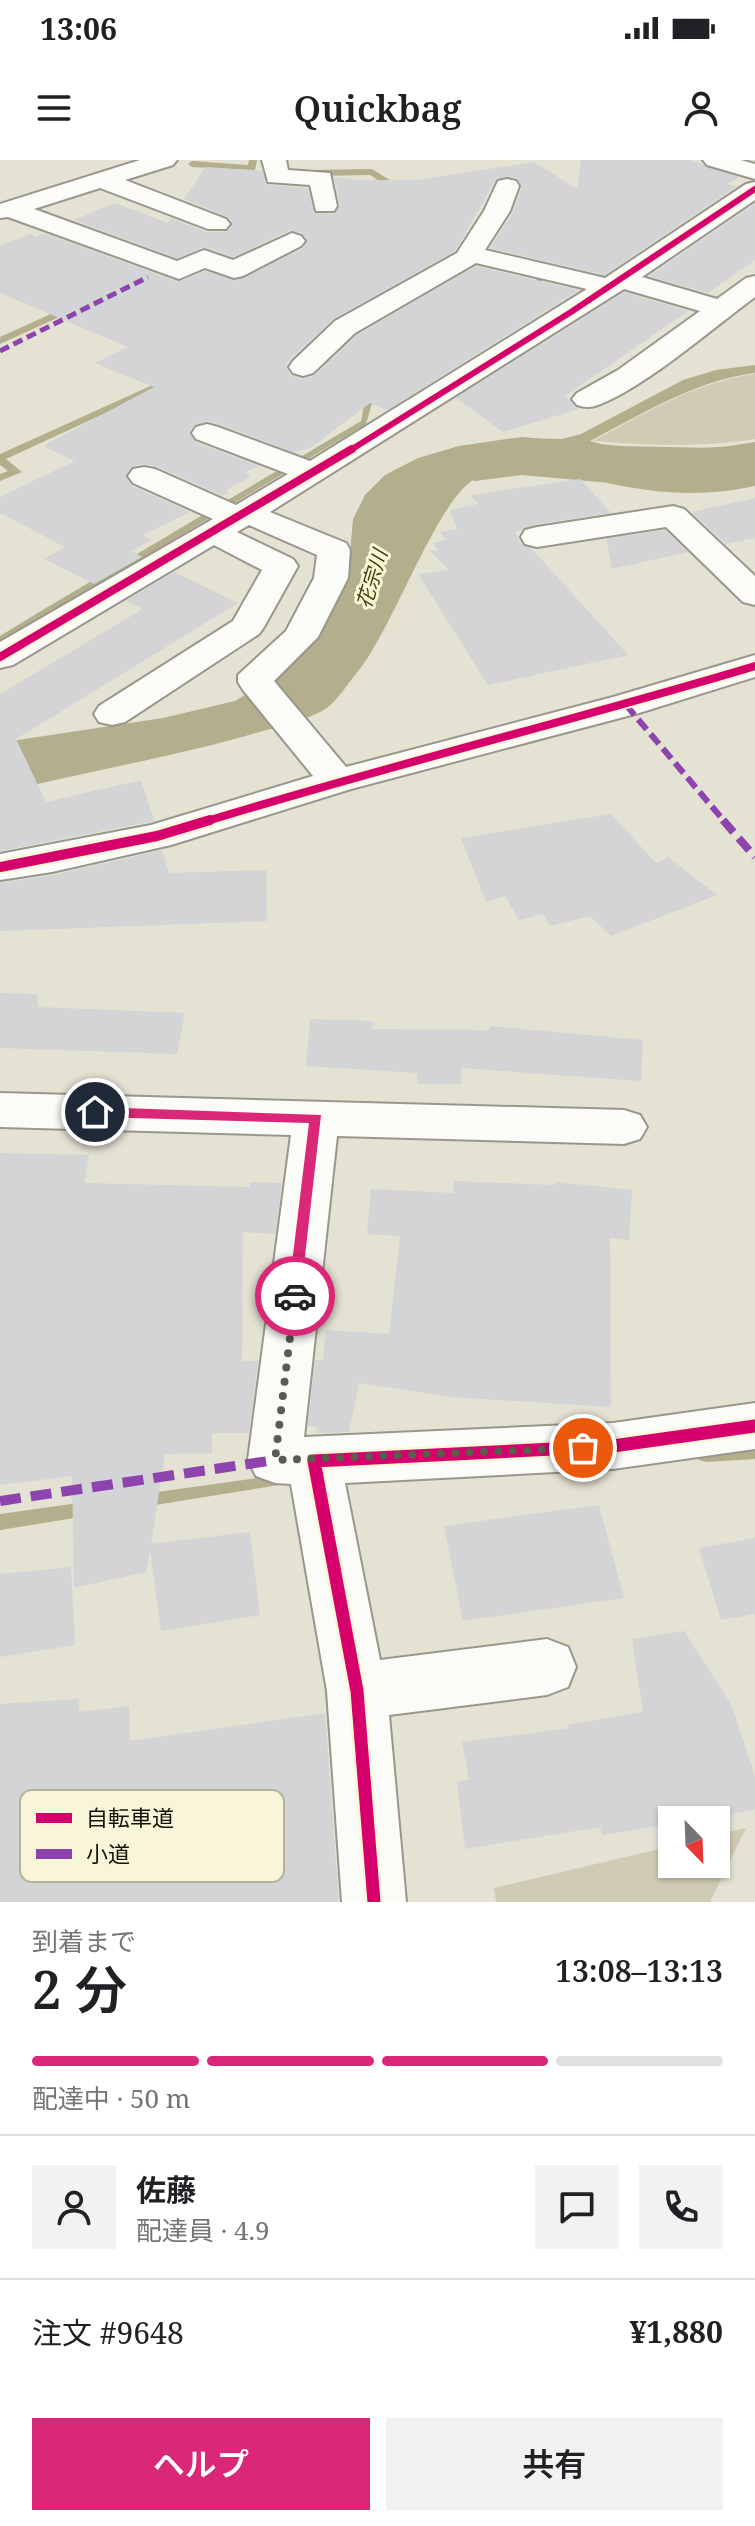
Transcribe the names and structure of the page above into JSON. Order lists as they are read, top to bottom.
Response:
{
  "water": ["花宗川"],
  "legend": ["自転車道", "小道"],
  "north": "bottom right",
  "page": {
    "status": "13:06",
    "header": "Quickbag",
    "heading": ["2 分", "到着まで", "13:08–13:13"],
    "panel": [
      "佐藤",
      "配達員 · 4.9",
      "注文 #9648",
      "¥1,880"
    ],
    "bar": "配達中 · 50 m",
    "buttons": ["ヘルプ", "共有"]
  }
}
